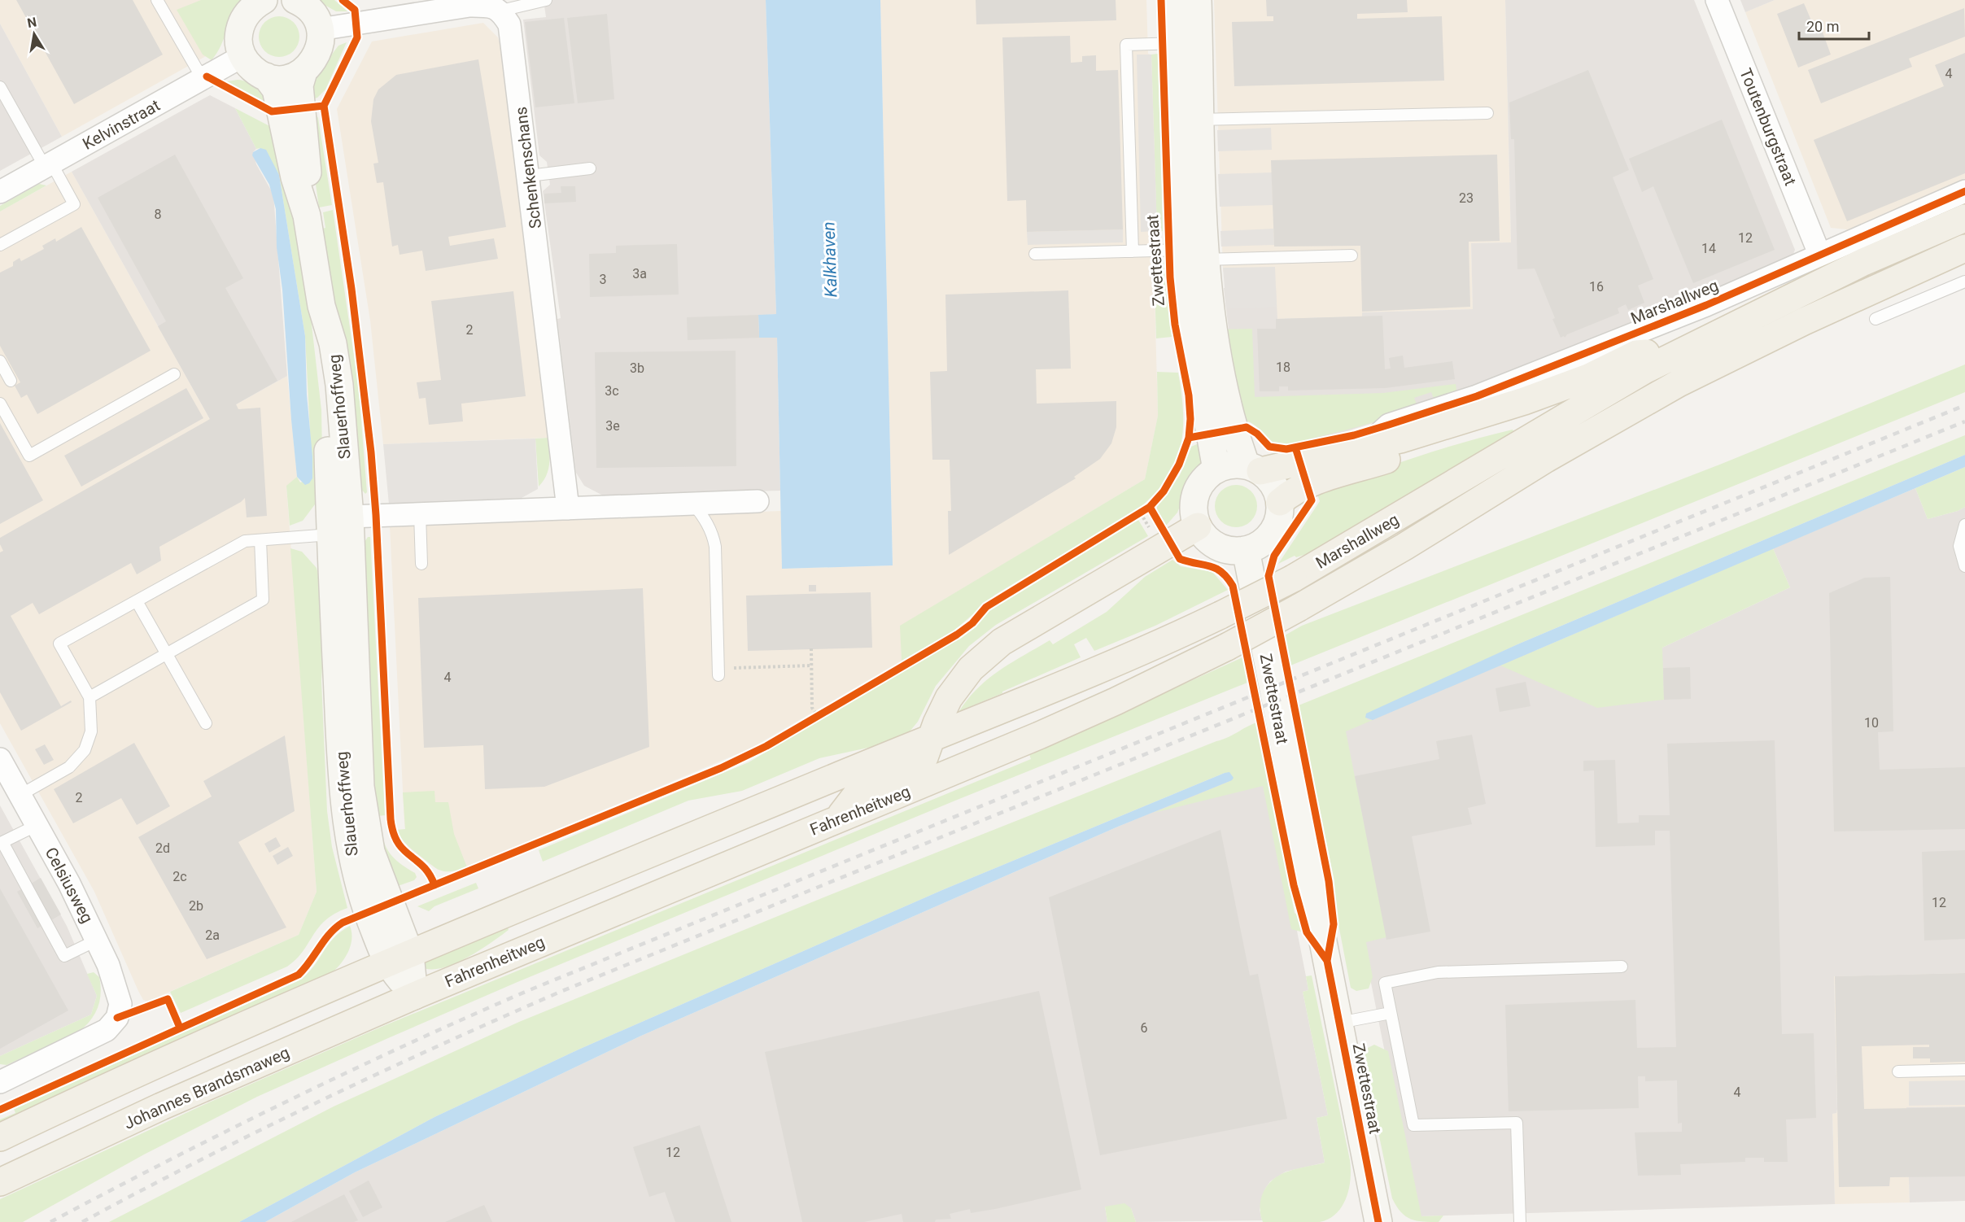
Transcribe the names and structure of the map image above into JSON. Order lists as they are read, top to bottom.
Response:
{
  "streets": {
    "main road": [
      "Zwettestraat",
      "Marshallweg",
      "Slauerhoffweg",
      "Fahrenheitweg",
      "Johannes Brandsmaweg"
    ],
    "street": [
      "Kelvinstraat",
      "Toutenburgstraat",
      "Schenkenschans",
      "Celsiusweg"
    ]
  },
  "crossings": [
    ["Toutenburgstraat", "Marshallweg"],
    ["Marshallweg", "Fahrenheitweg"],
    ["Slauerhoffweg", "Fahrenheitweg"],
    ["Slauerhoffweg", "Johannes Brandsmaweg"],
    ["Fahrenheitweg", "Johannes Brandsmaweg"]
  ],
  "water": ["Kalkhaven"],
  "house_numbers": [
    "4",
    "23",
    "8",
    "12",
    "14",
    "3a",
    "3",
    "16",
    "2",
    "18",
    "3b",
    "3c",
    "3e",
    "4",
    "10",
    "2",
    "2d",
    "2c",
    "12",
    "2b",
    "2a",
    "6",
    "4",
    "12"
  ],
  "scale_bar": "20 m",
  "north": "top"
}
